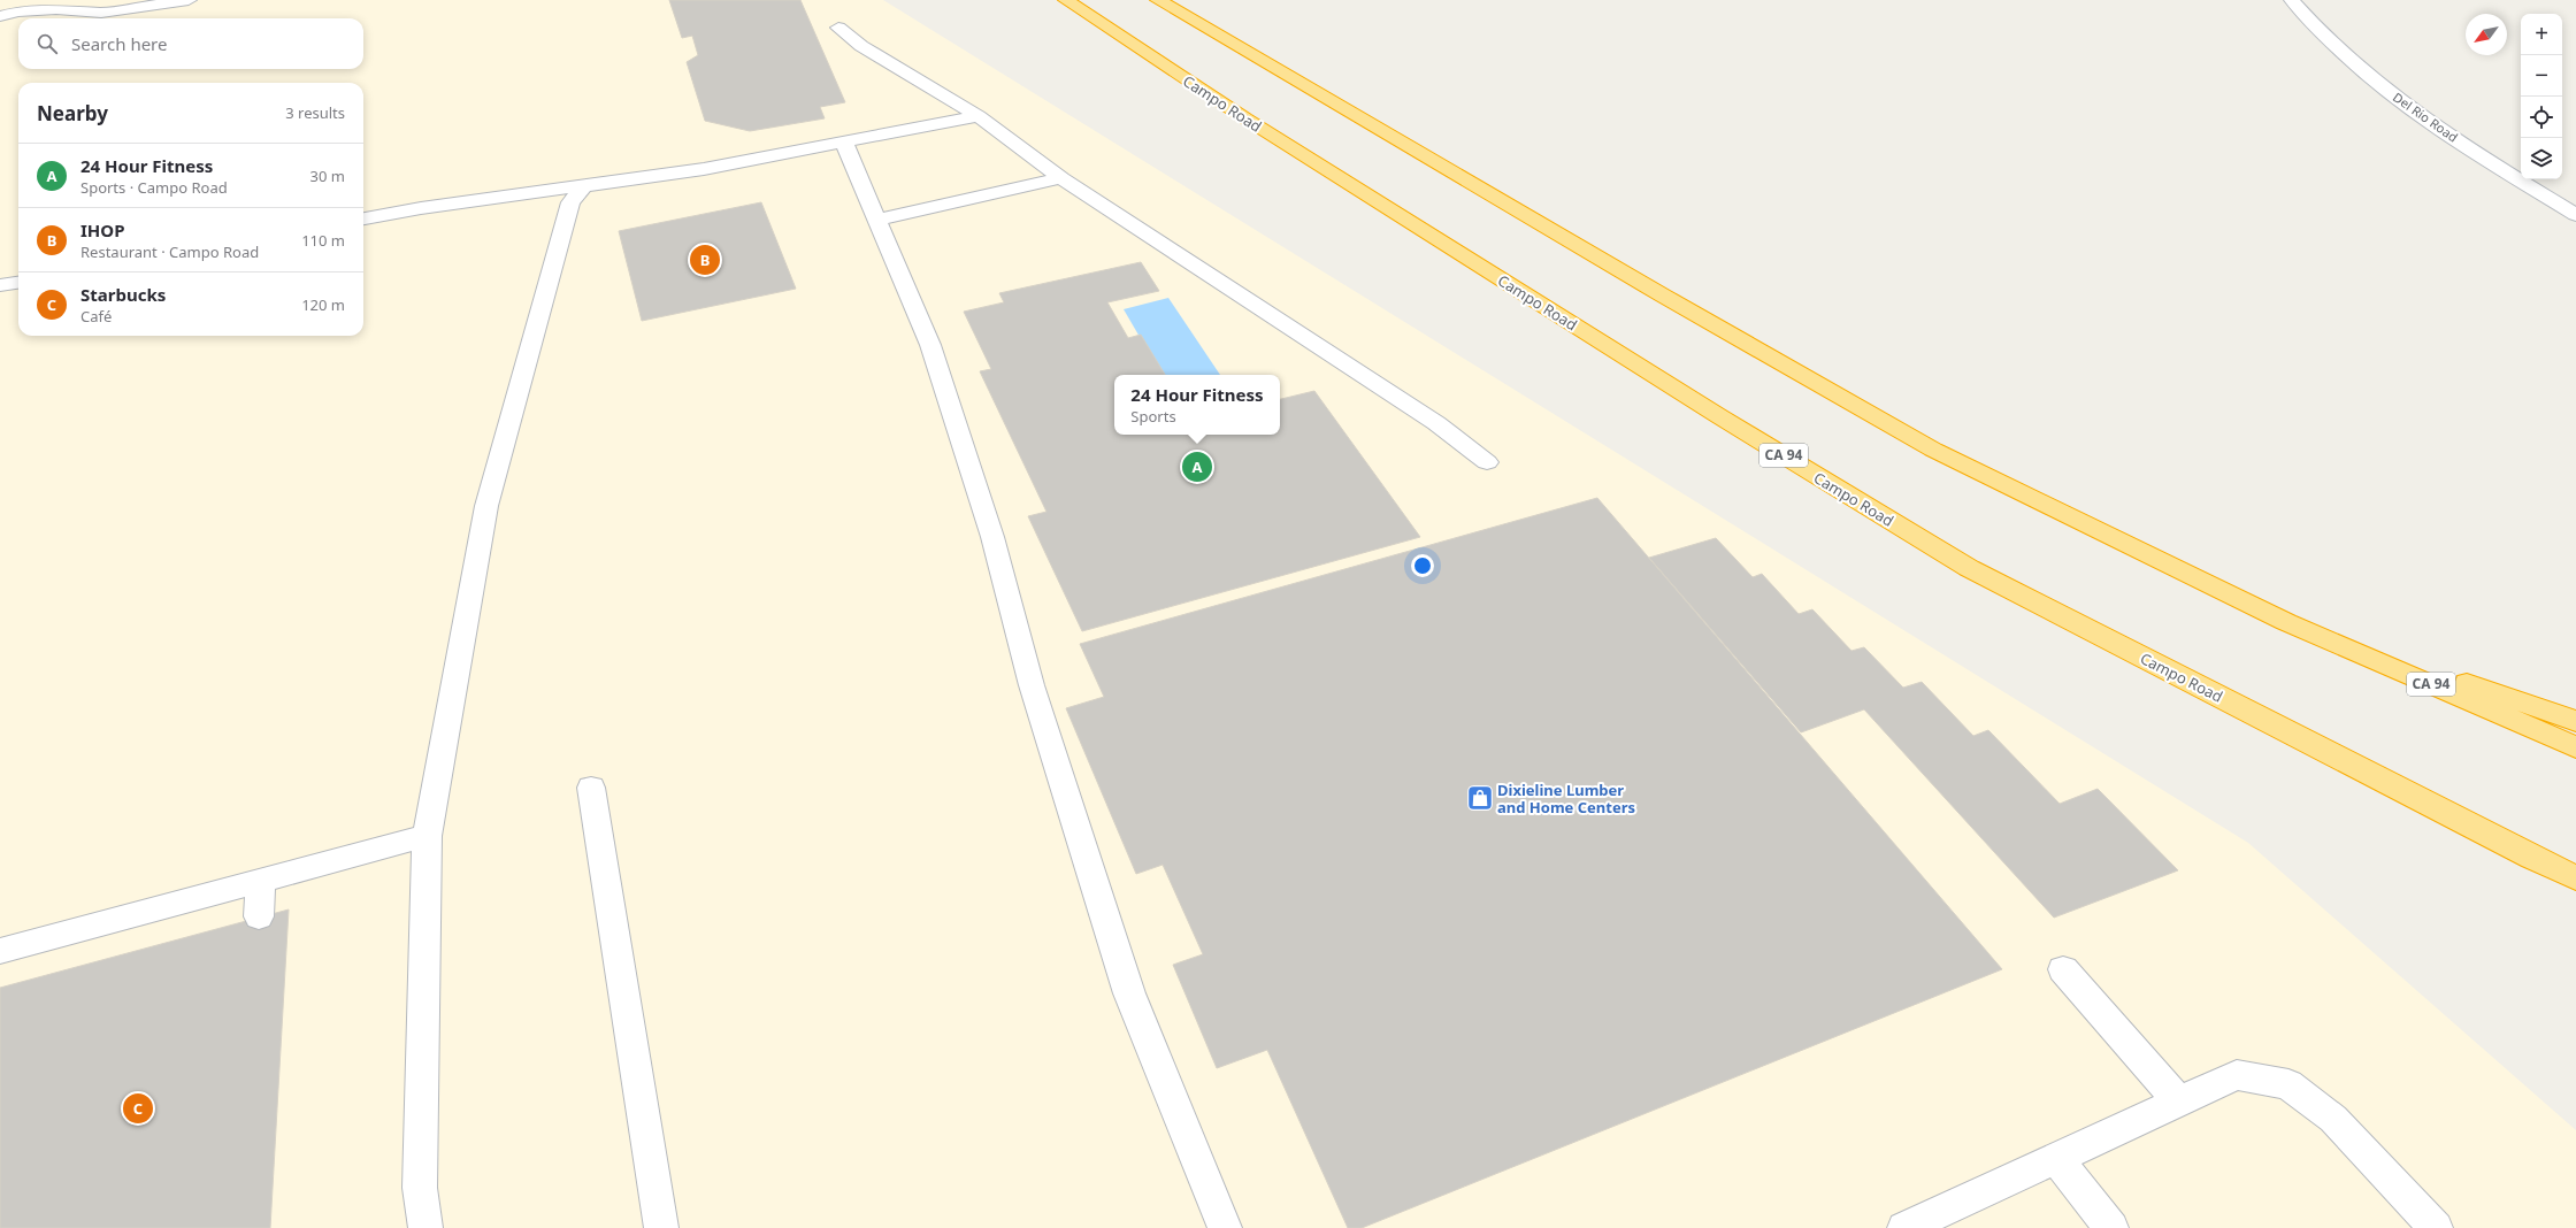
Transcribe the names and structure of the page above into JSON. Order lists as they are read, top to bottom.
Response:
{
  "streets": {
    "highway": ["Campo Road", "CA 94"],
    "main road": ["Del Rio Road"]
  },
  "crossings": [
    ["Campo Road", "CA 94"]
  ],
  "places": {
    "shop": ["Dixieline Lumber and Home Centers"]
  },
  "north": "bottom left",
  "page": {
    "map_buttons": ["+", "−"],
    "search": "Search here",
    "heading": ["Nearby", "3 results"],
    "list": [
      {
        "mark": "A",
        "name": "24 Hour Fitness",
        "note": "Sports · Campo Road",
        "value": "30 m"
      },
      {
        "mark": "B",
        "name": "IHOP",
        "note": "Restaurant · Campo Road",
        "value": "110 m"
      },
      {
        "mark": "C",
        "name": "Starbucks",
        "note": "Café",
        "value": "120 m"
      }
    ],
    "pins": ["B", "A", "C"],
    "popup": ["24 Hour Fitness", "Sports"]
  }
}
